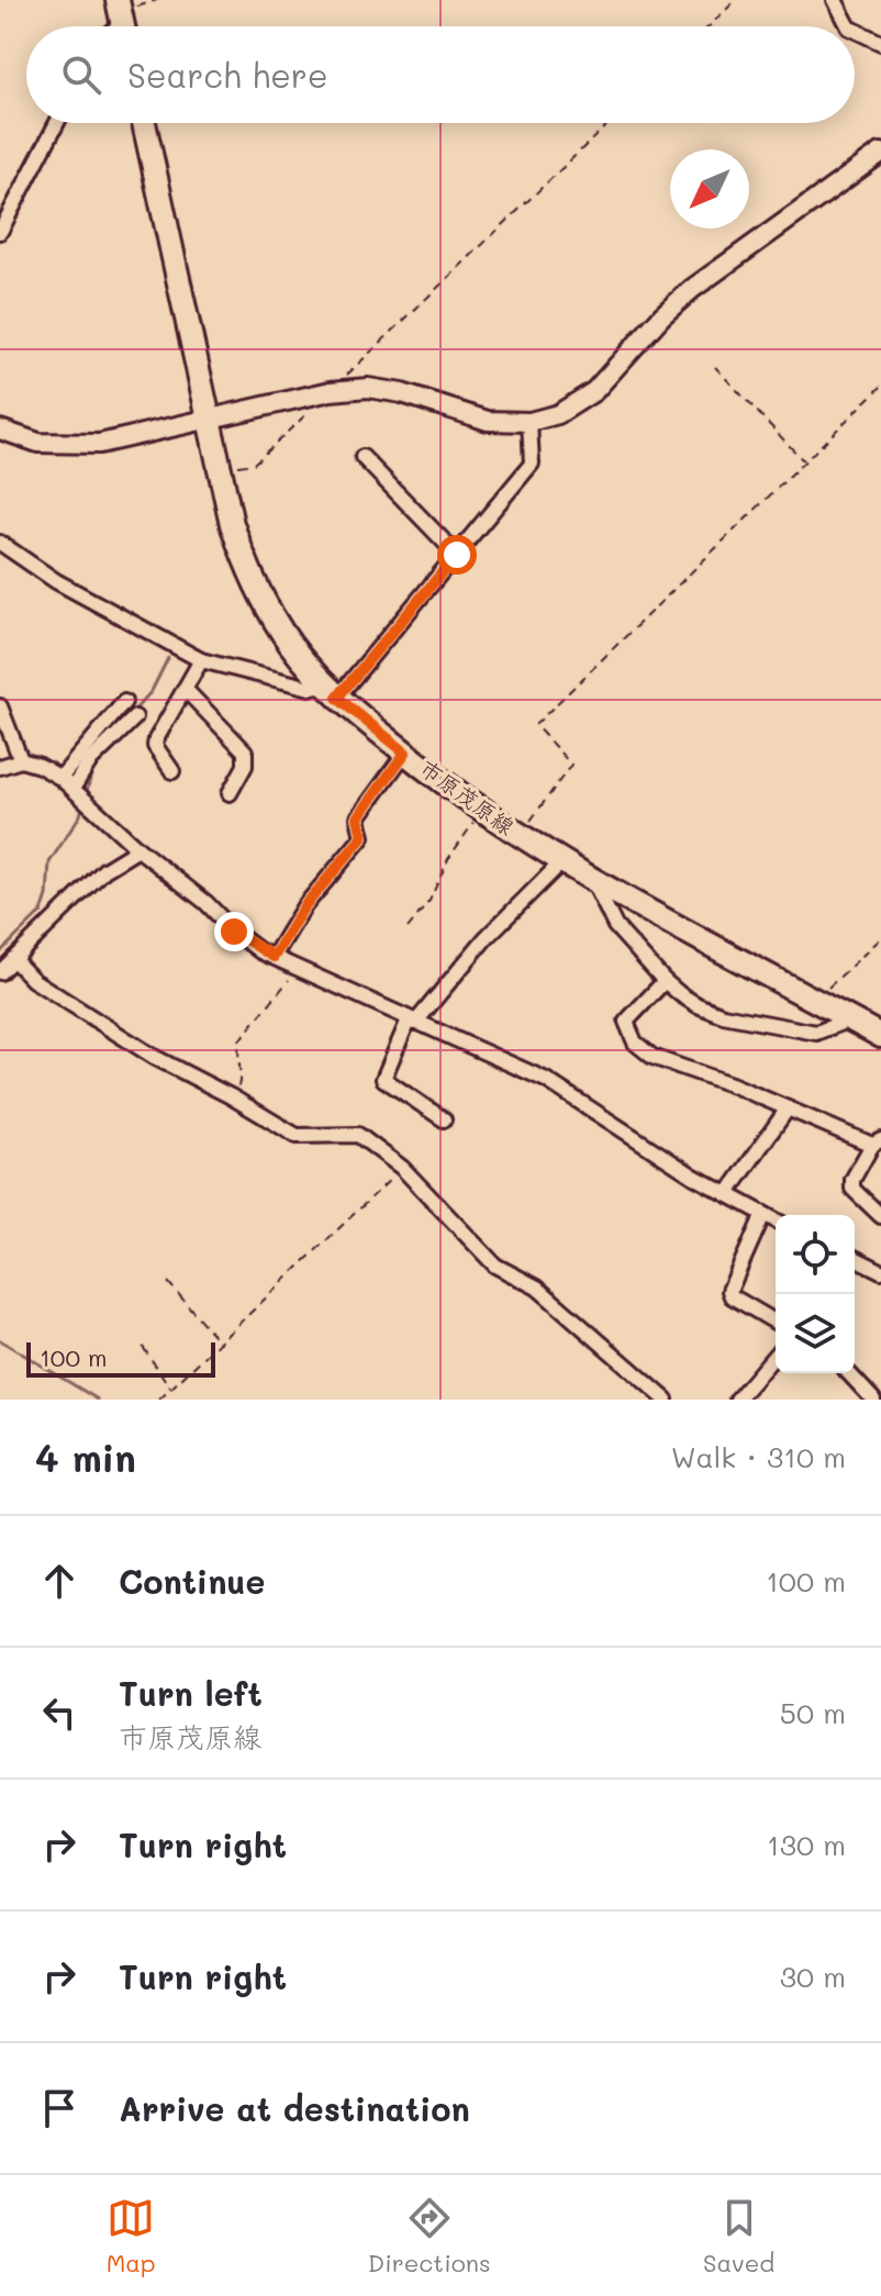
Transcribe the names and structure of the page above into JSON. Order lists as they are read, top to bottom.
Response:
{
  "streets": {
    "main road": ["市原茂原線"]
  },
  "scale_bar": "100 m",
  "north": "bottom left",
  "page": {
    "search": "Search here",
    "scale": "100 m",
    "heading": ["4 min", "Walk · 310 m"],
    "list": [
      ["Continue", "100 m"],
      ["Turn left", "市原茂原線", "50 m"],
      ["Turn right", "130 m"],
      ["Turn right", "30 m"],
      "Arrive at destination"
    ],
    "nav": ["Map", "Directions", "Saved"]
  }
}
